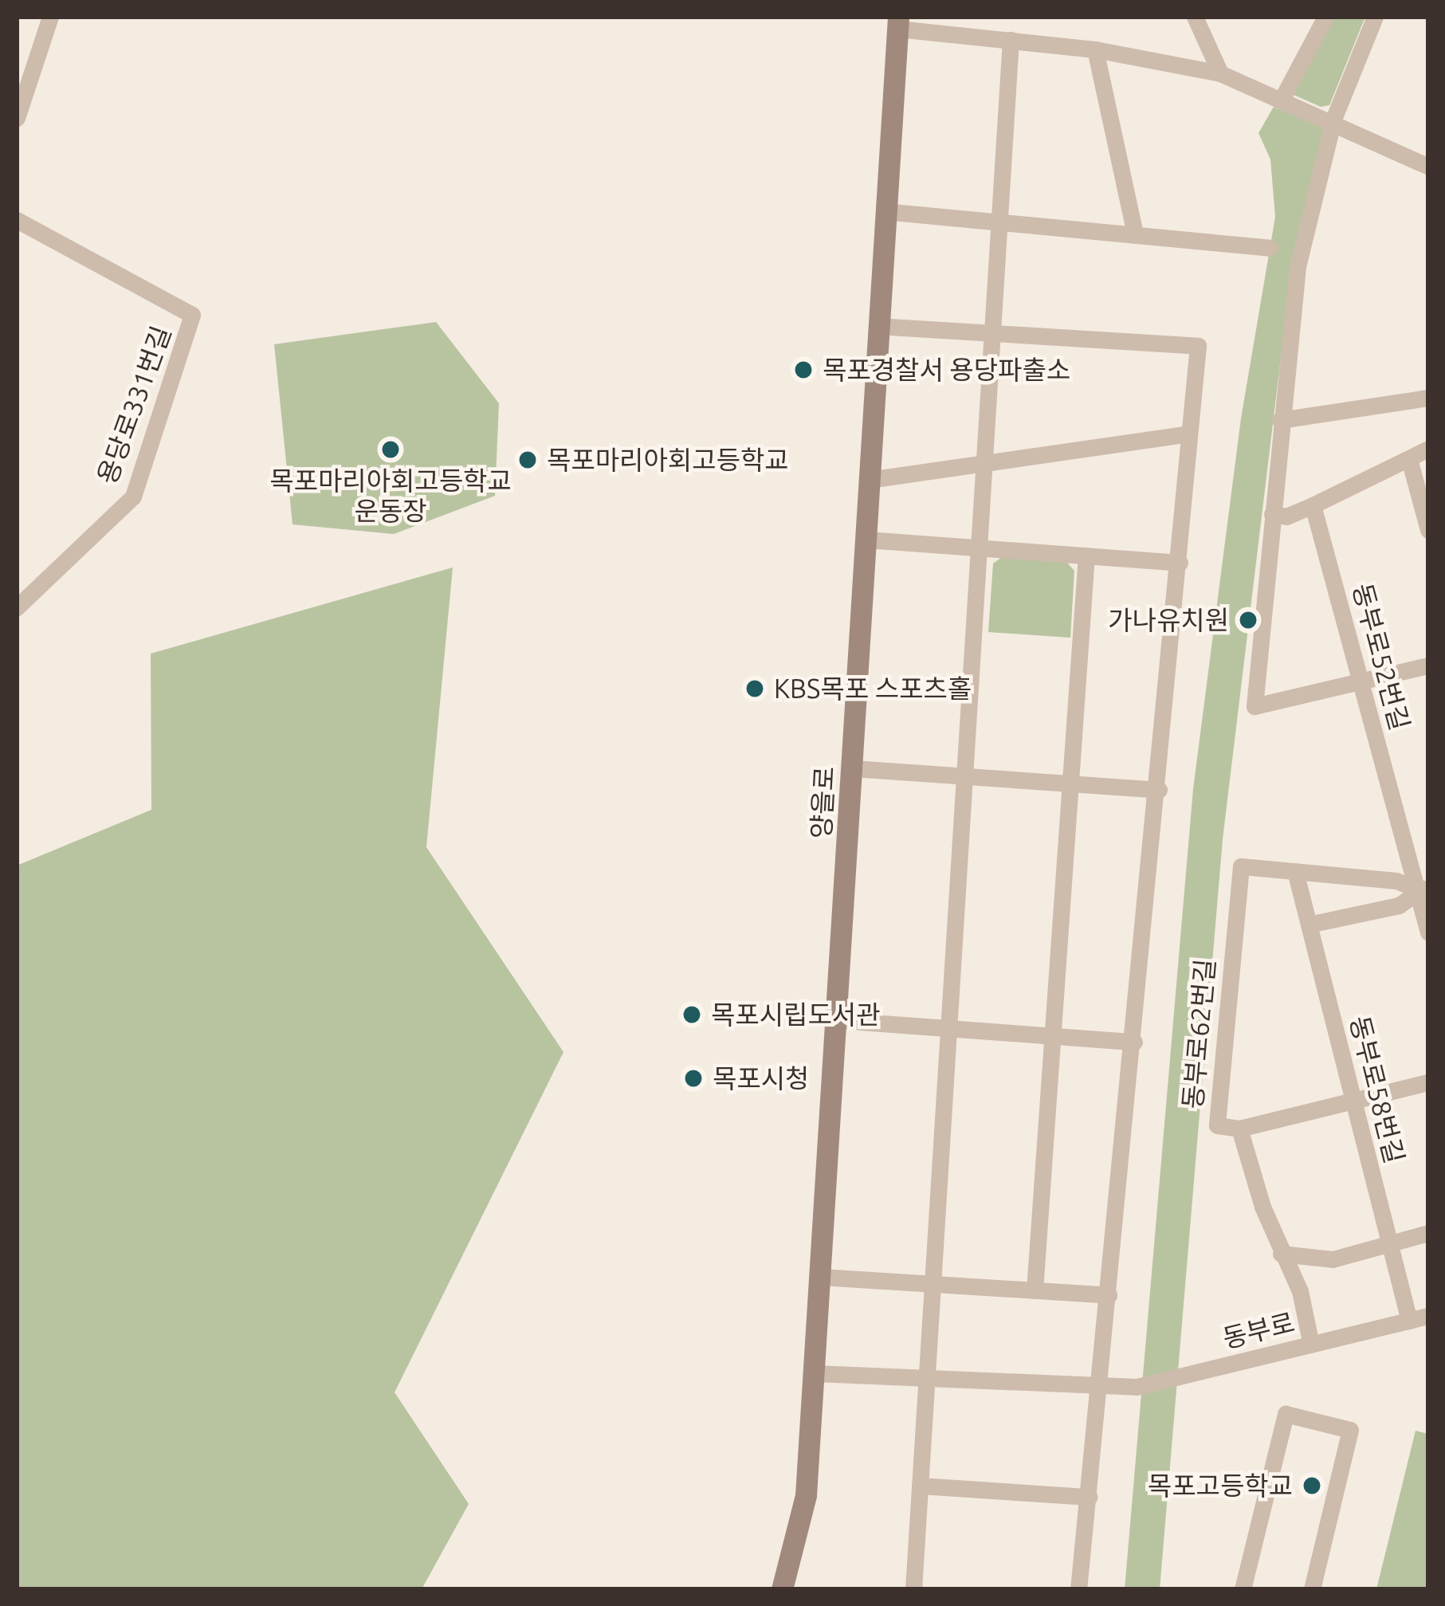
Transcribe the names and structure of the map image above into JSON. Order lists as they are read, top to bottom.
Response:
{
  "streets": {
    "street": [
      "용당로331번길",
      "동부로52번길",
      "양을로",
      "동부로62번길",
      "동부로58번길",
      "동부로"
    ]
  },
  "crossings": [
    ["양을로", "동부로"],
    ["동부로62번길", "동부로58번길"],
    ["동부로62번길", "동부로"],
    ["동부로58번길", "동부로"]
  ],
  "places": [
    "목포경찰서 용당파출소",
    "목포마리아회고등학교 운동장",
    "목포마리아회고등학교",
    "가나유치원",
    "KBS목포 스포츠홀",
    "목포시립도서관",
    "목포시청",
    "목포고등학교"
  ]
}
